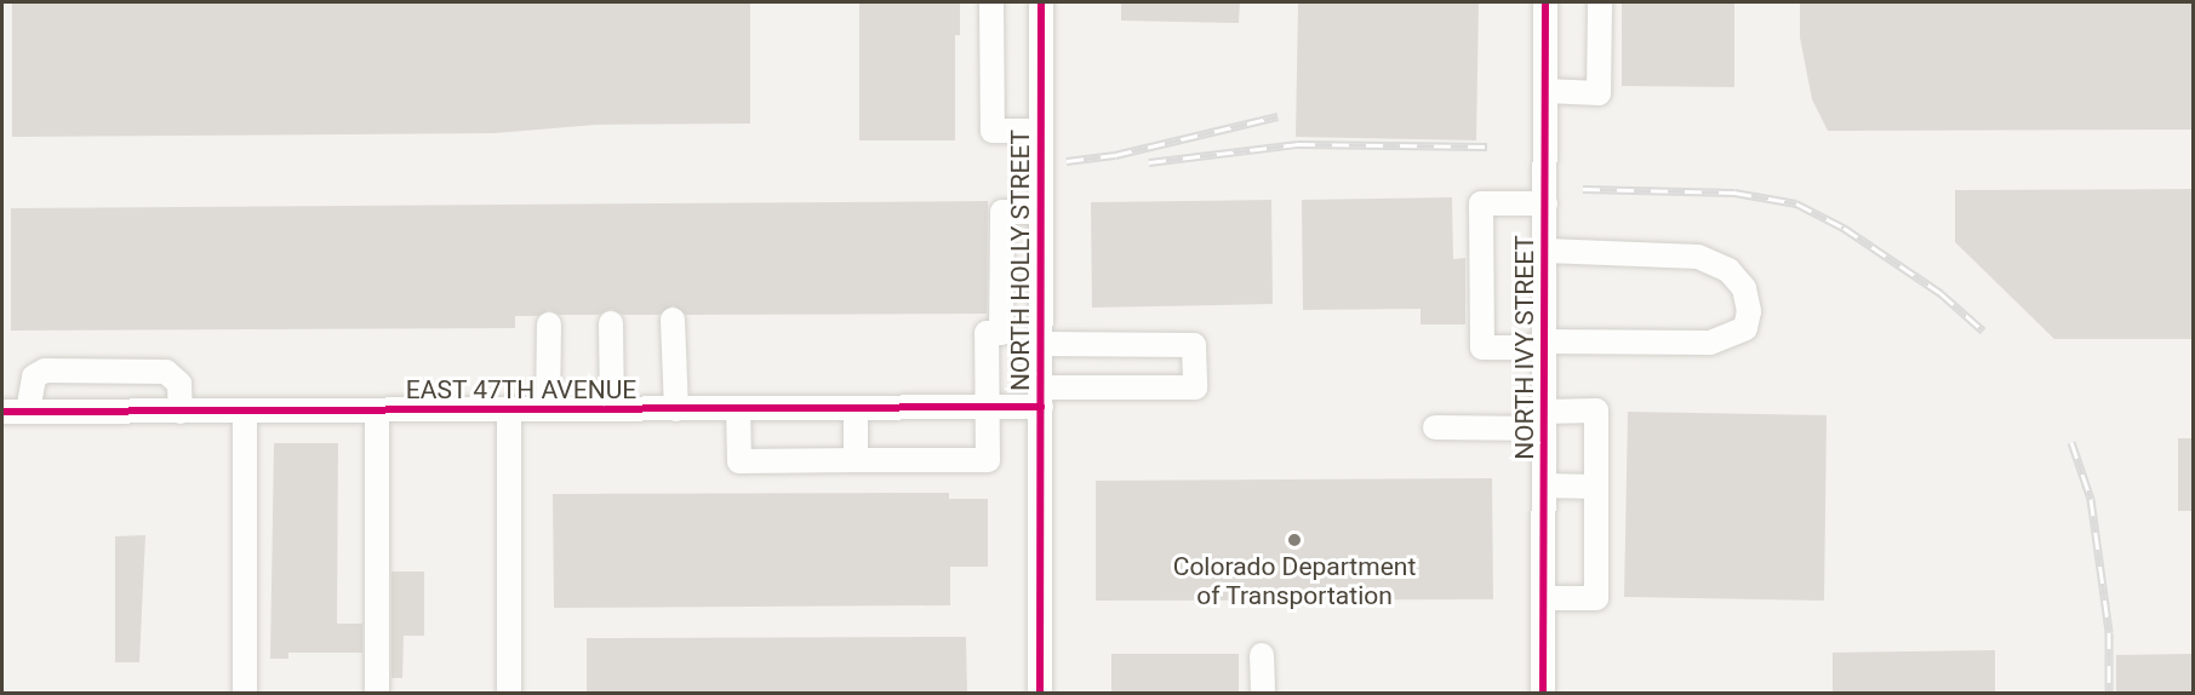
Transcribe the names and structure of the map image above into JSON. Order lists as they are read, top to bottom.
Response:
{
  "streets": {
    "street": ["NORTH HOLLY STREET", "NORTH IVY STREET", "EAST 47TH AVENUE"]
  },
  "crossings": [
    ["NORTH HOLLY STREET", "EAST 47TH AVENUE"]
  ],
  "places": ["Colorado Department of Transportation"]
}
